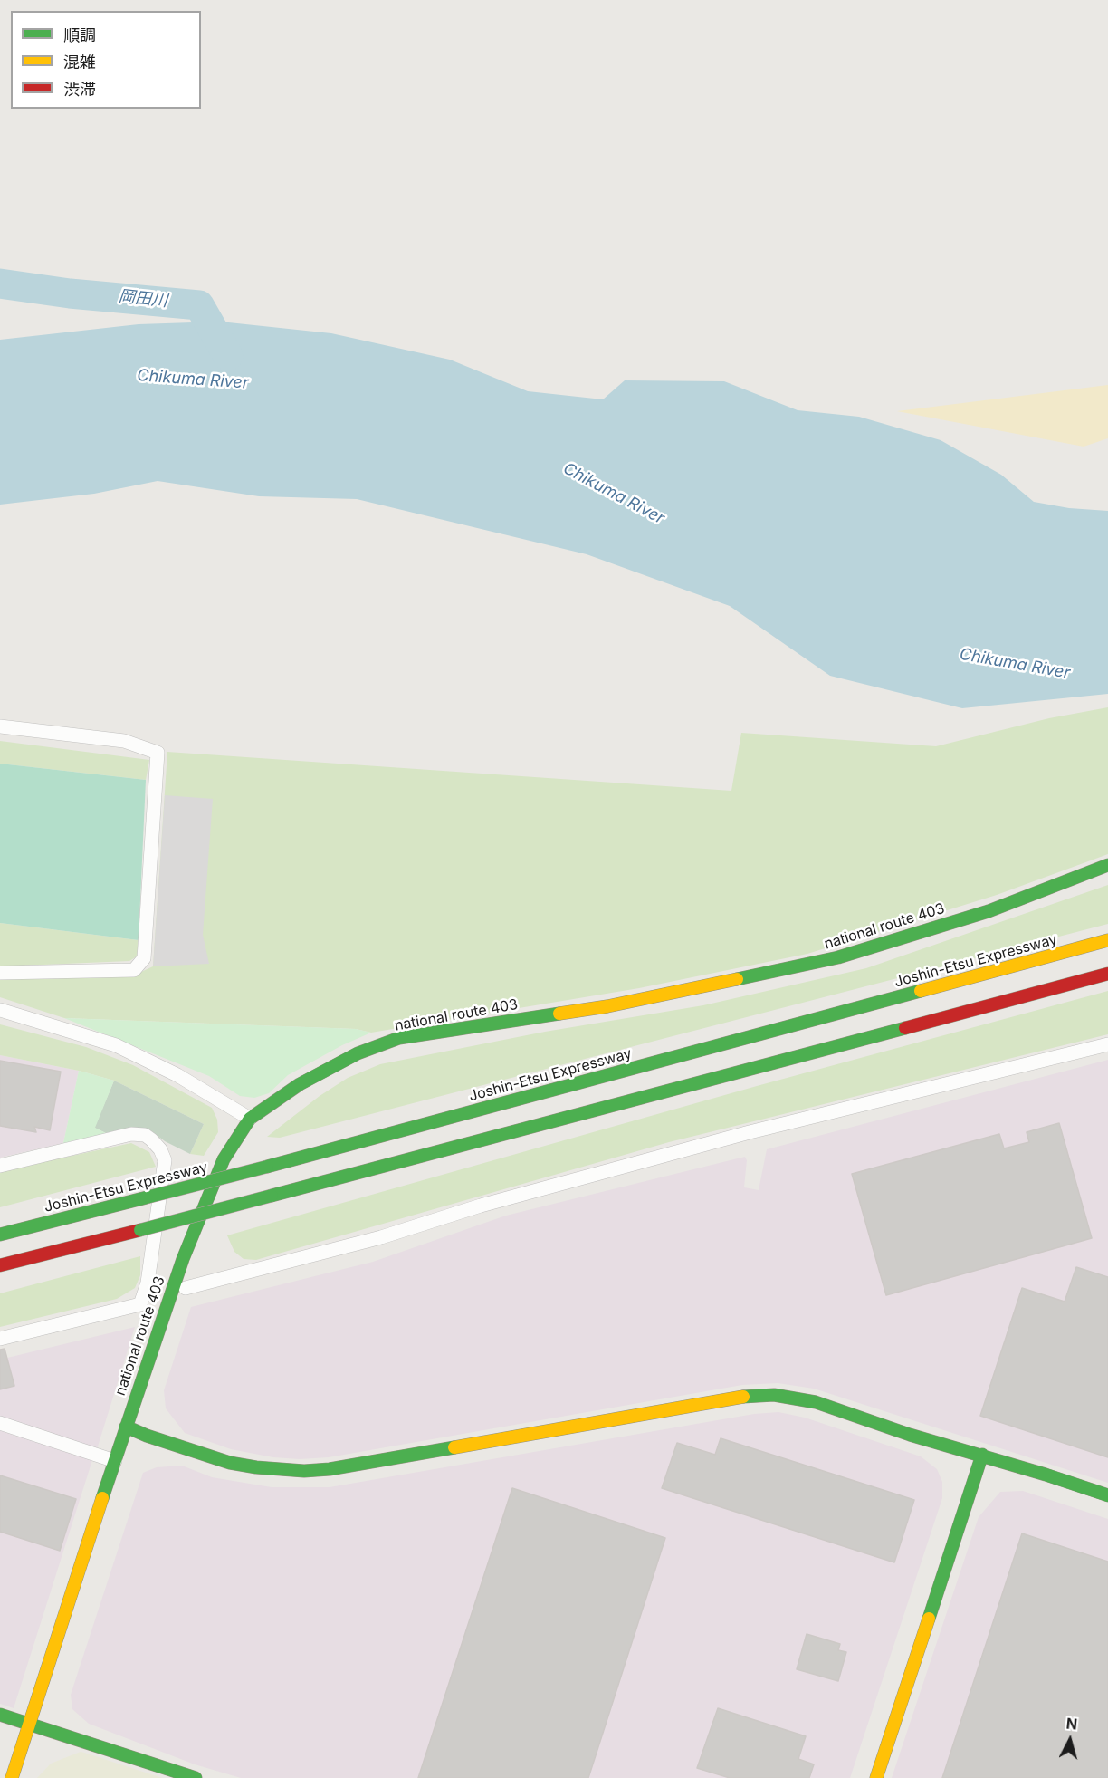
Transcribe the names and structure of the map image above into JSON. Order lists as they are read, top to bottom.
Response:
{
  "streets": {
    "main road": ["national route 403", "Joshin-Etsu Expressway"]
  },
  "water": ["岡田川", "Chikuma River"],
  "legend": ["順調", "混雑", "渋滞"],
  "north": "top"
}
